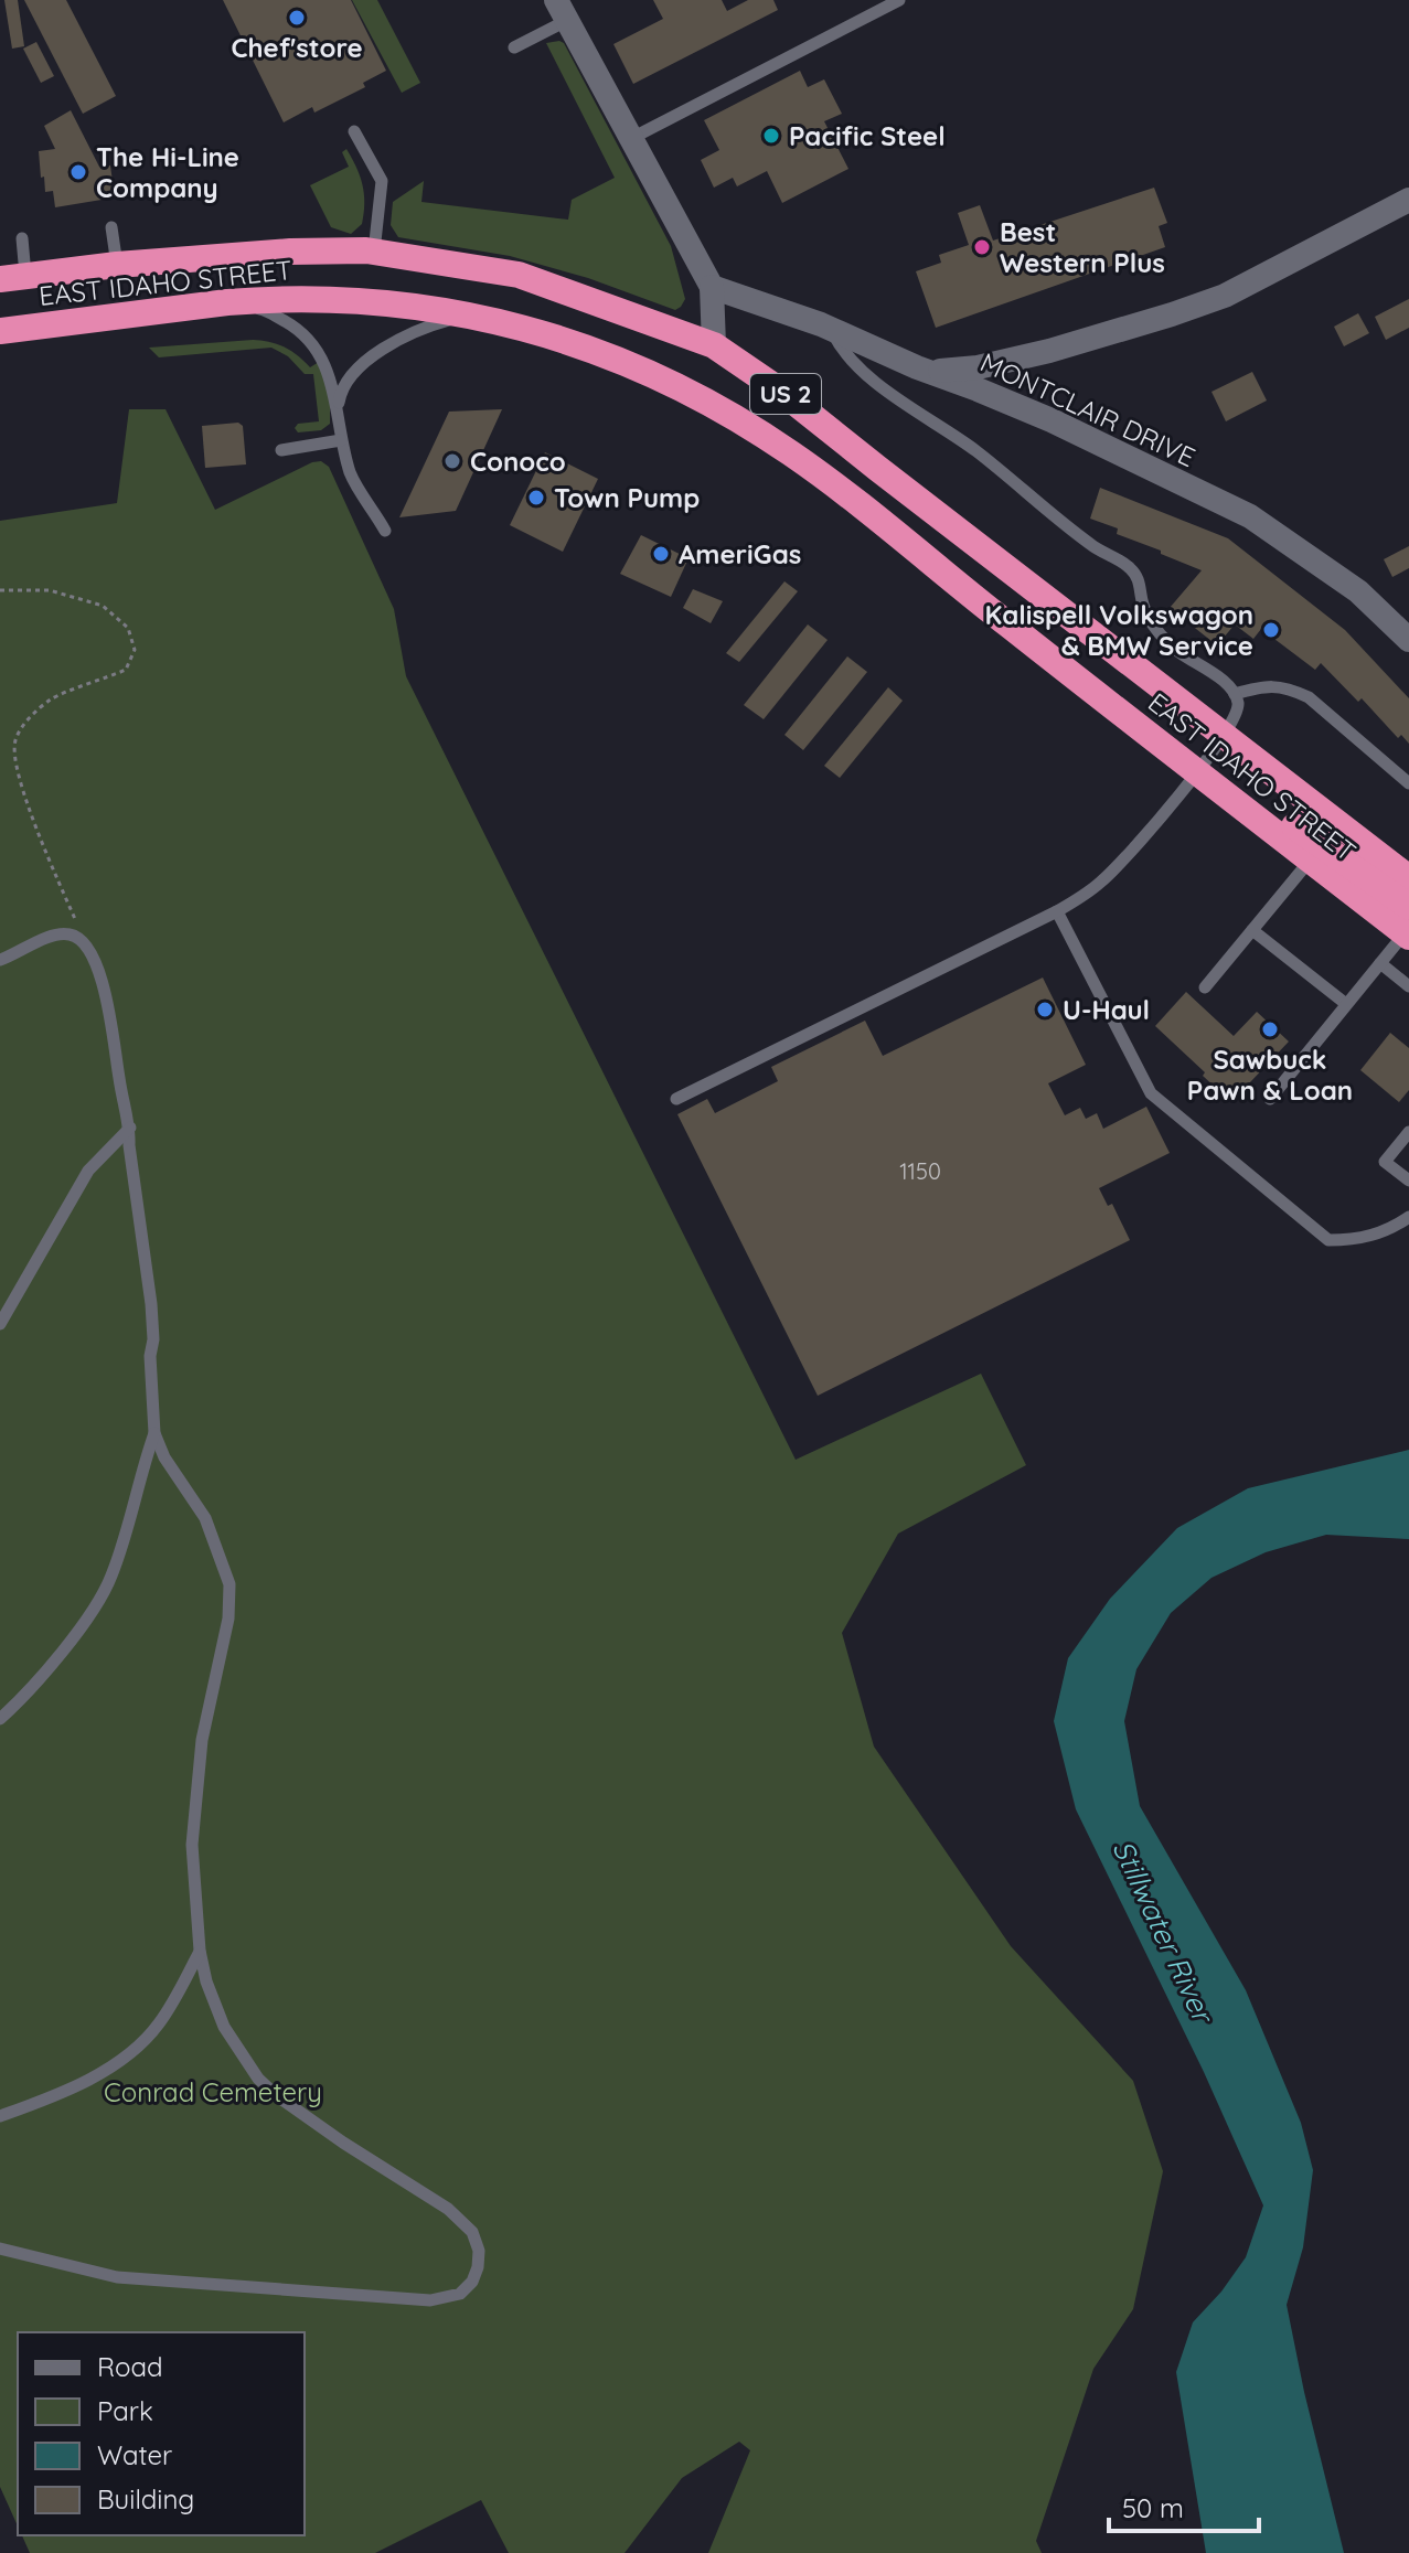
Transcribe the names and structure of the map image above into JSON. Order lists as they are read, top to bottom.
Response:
{
  "streets": {
    "highway": ["EAST IDAHO STREET", "US 2"],
    "street": ["MONTCLAIR DRIVE"]
  },
  "water": ["Stillwater River"],
  "parks": ["Conrad Cemetery"],
  "places": [
    "Chef'store",
    "Pacific Steel",
    "The Hi-Line Company",
    "Best Western Plus",
    "Conoco",
    "Town Pump",
    "AmeriGas",
    "Kalispell Volkswagon & BMW Service",
    "U-Haul",
    "Sawbuck Pawn & Loan"
  ],
  "house_numbers": ["1150"],
  "legend": [
    "Road",
    "Park",
    "Water",
    "Building"
  ],
  "scale_bar": "50 m"
}
